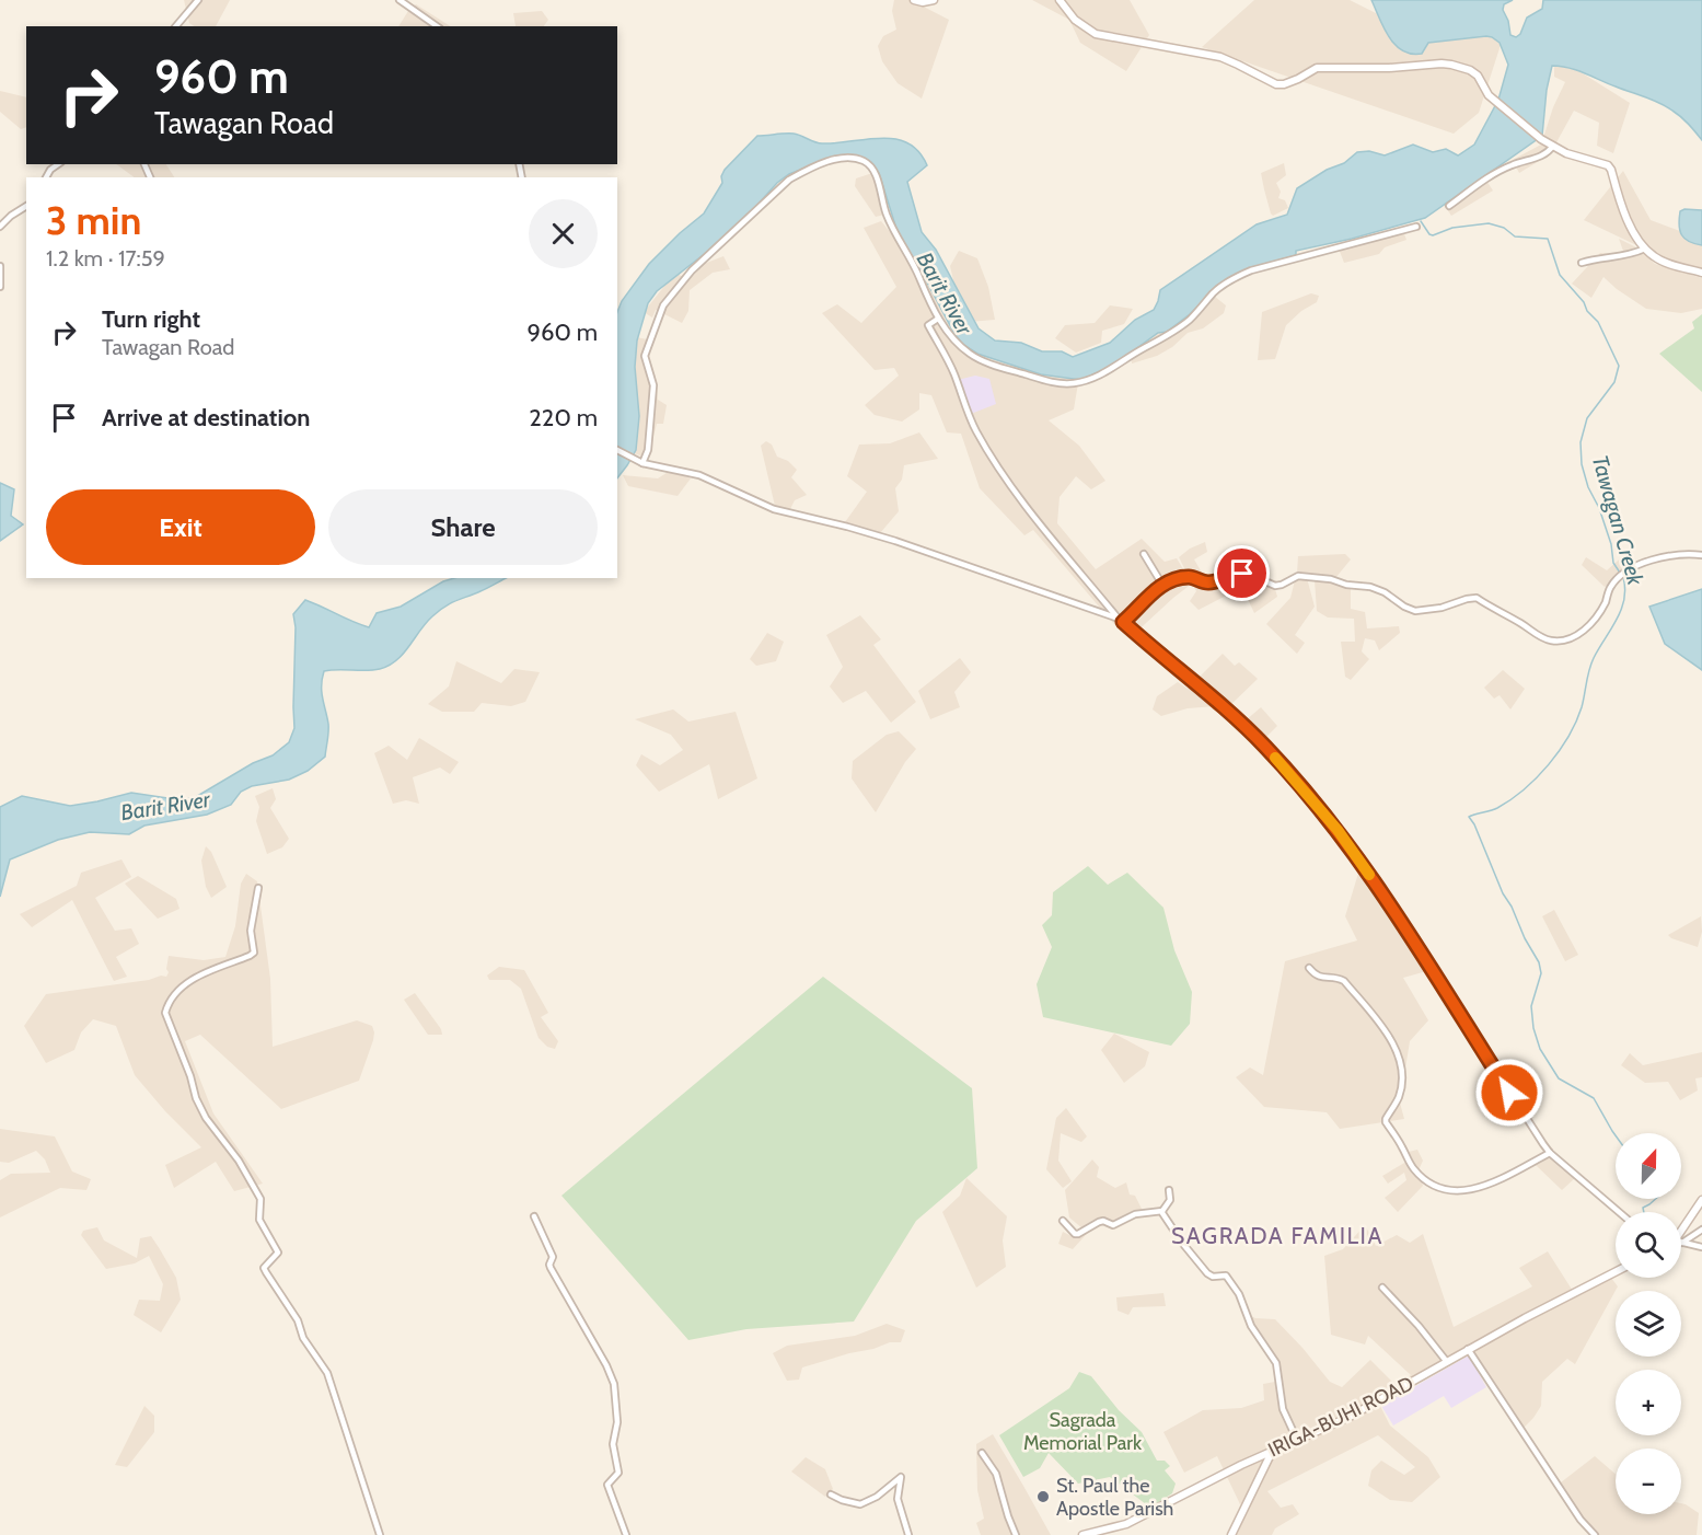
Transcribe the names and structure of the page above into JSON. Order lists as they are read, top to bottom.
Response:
{
  "streets": {
    "main road": ["IRIGA-BUHI ROAD"]
  },
  "districts": ["SAGRADA FAMILIA"],
  "water": ["Barit River", "Tawagan Creek"],
  "parks": ["Sagrada Memorial Park"],
  "places": ["St. Paul the Apostle Parish"],
  "north": "top",
  "page": {
    "turn": ["960 m", "Tawagan Road"],
    "heading": ["3 min", "1.2 km · 17:59"],
    "list": [
      {
        "name": "Turn right",
        "note": "Tawagan Road",
        "value": "960 m"
      },
      {
        "name": "Arrive at destination",
        "value": "220 m"
      }
    ],
    "buttons": ["Exit", "Share"],
    "map_buttons": ["+", "−"]
  }
}
